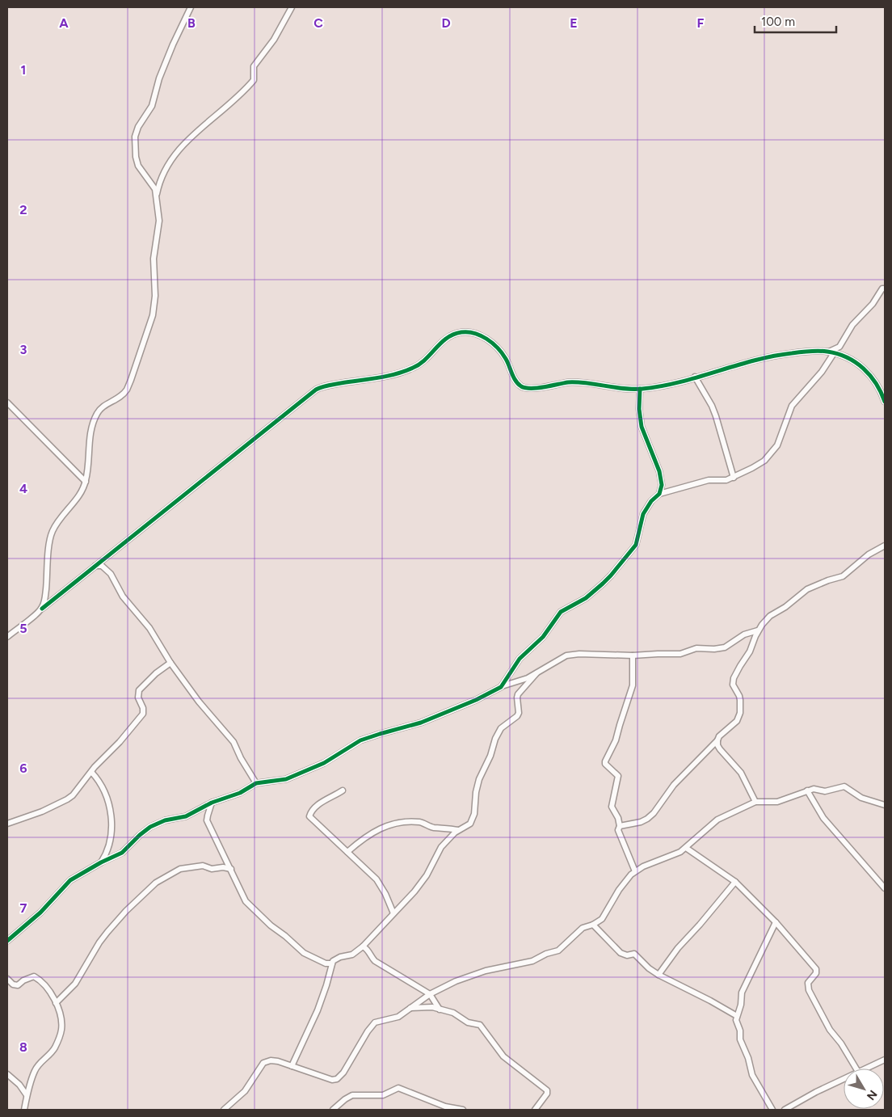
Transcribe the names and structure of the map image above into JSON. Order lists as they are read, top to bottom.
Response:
{
  "scale_bar": "100 m",
  "north": "bottom right",
  "grid": {
    "columns": [
      "A",
      "B",
      "C",
      "D",
      "E",
      "F"
    ],
    "rows": [
      "1",
      "2",
      "3",
      "4",
      "5",
      "6",
      "7",
      "8"
    ]
  }
}
